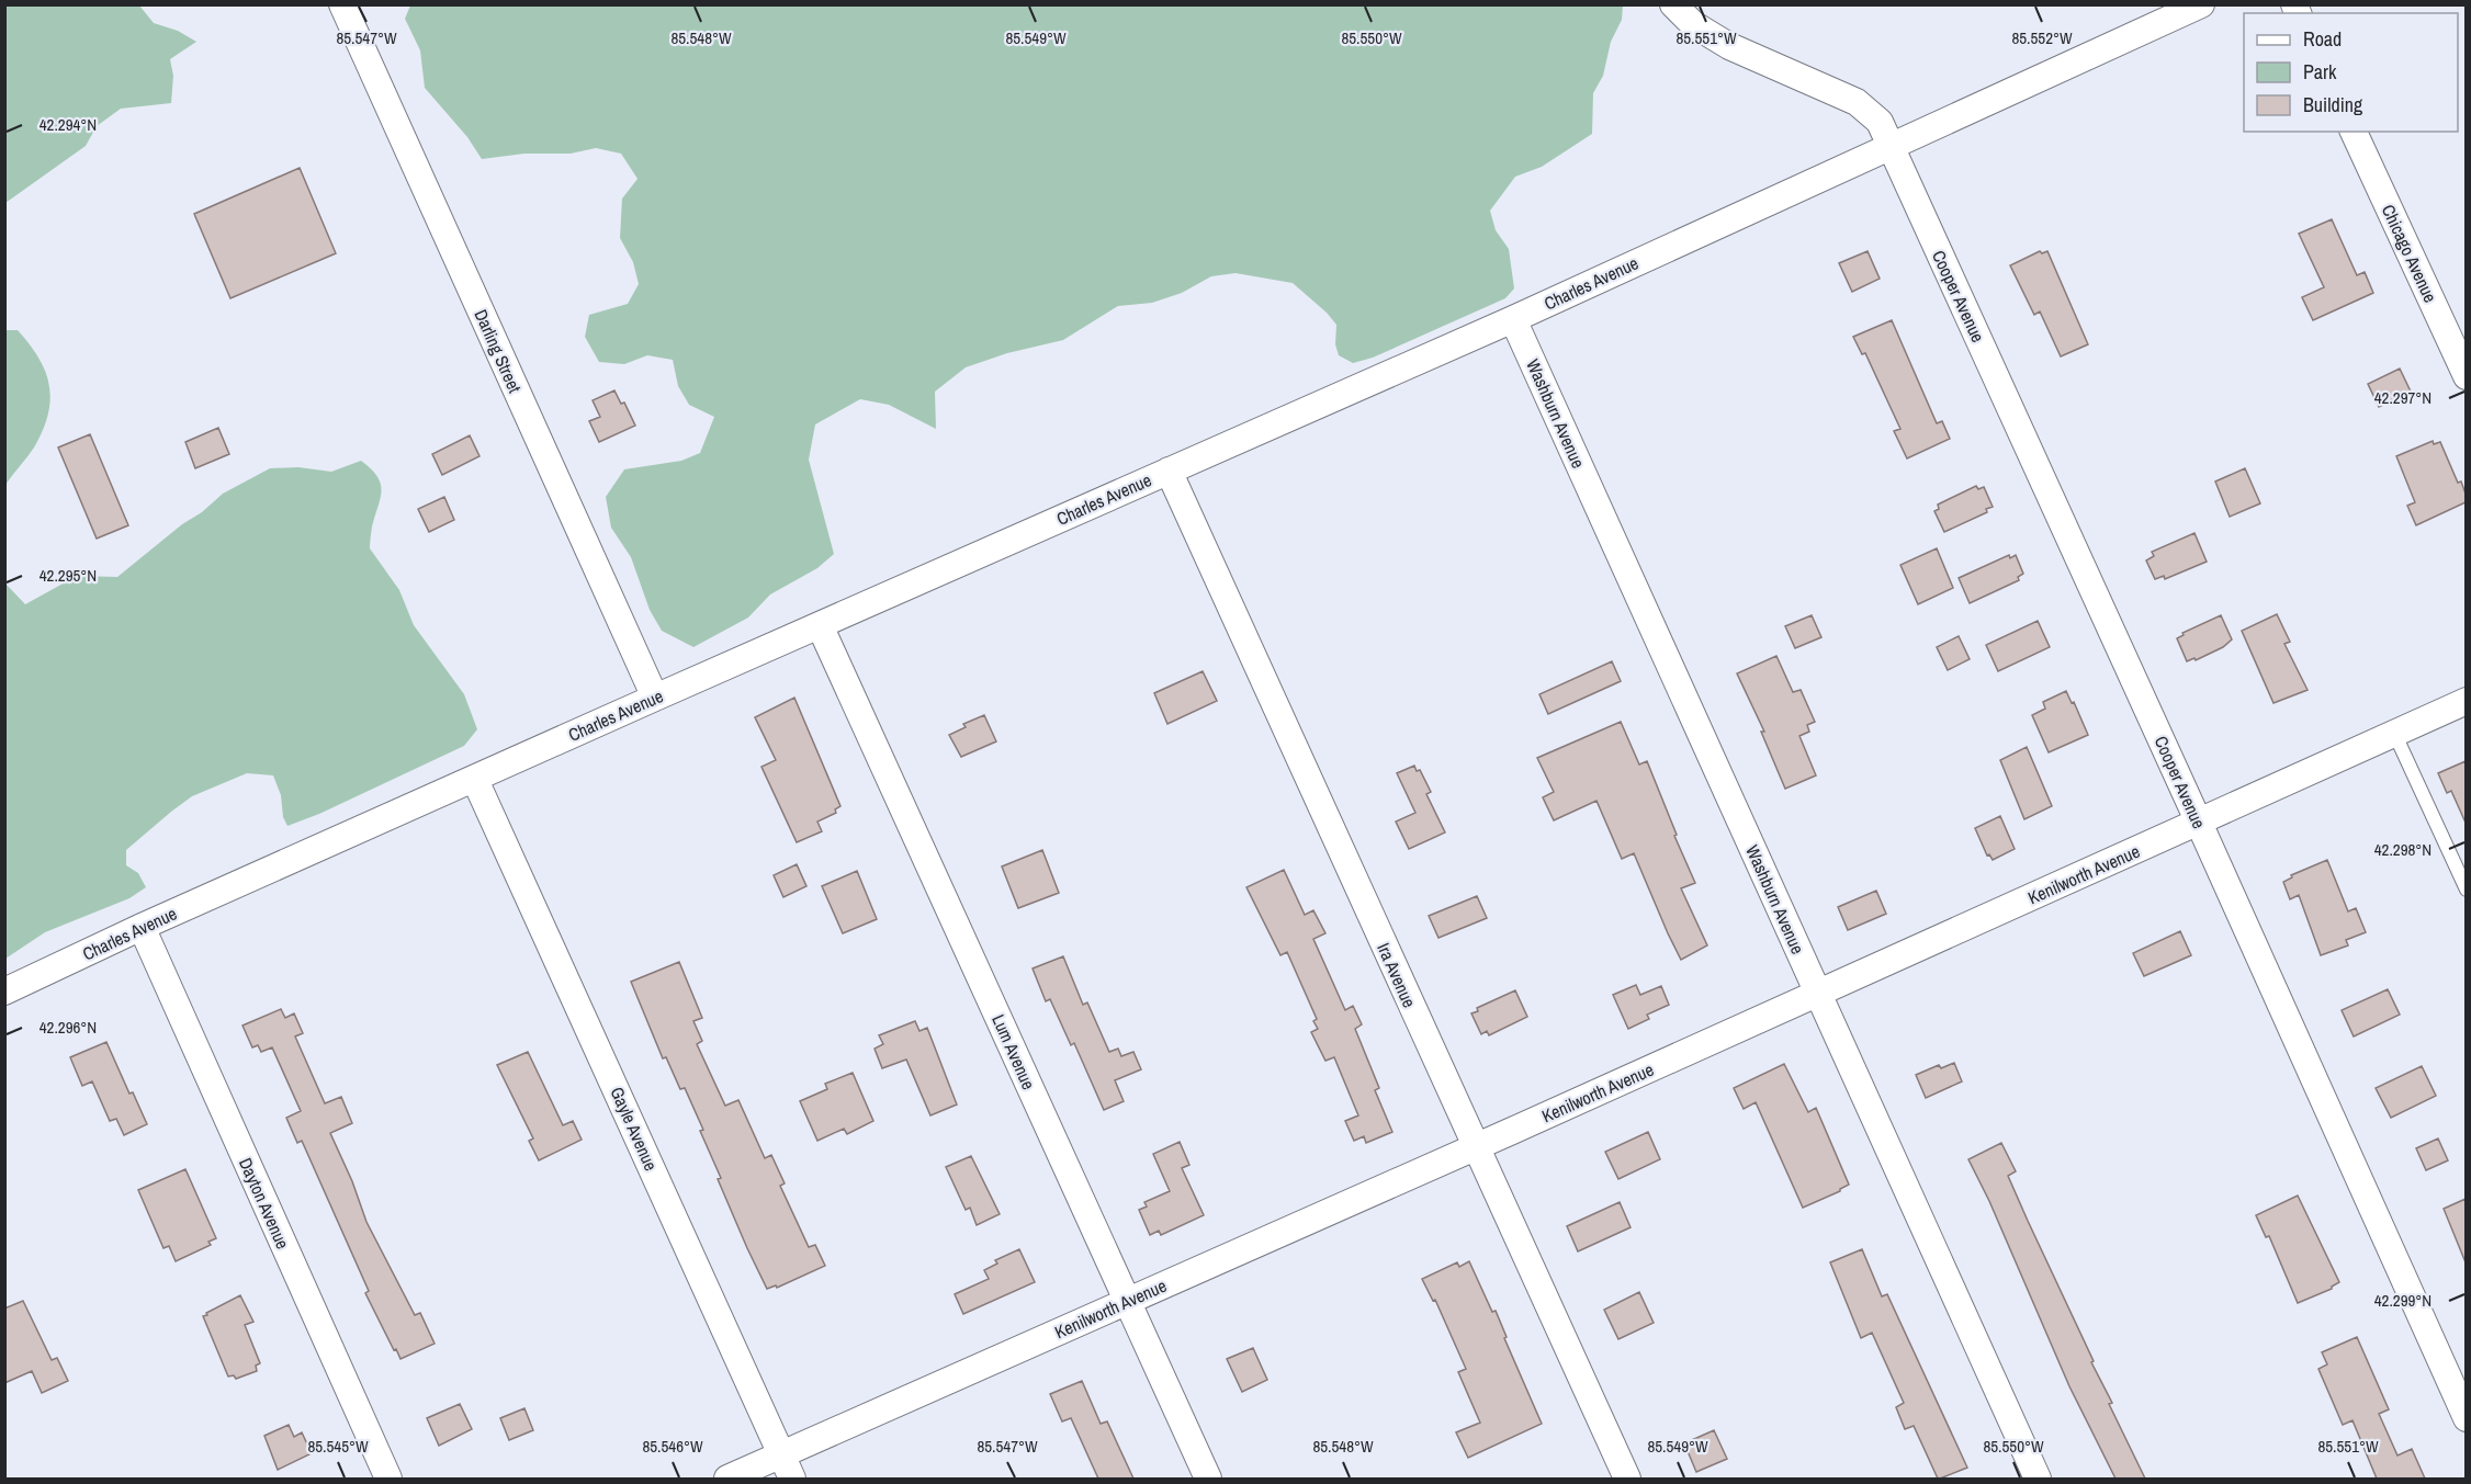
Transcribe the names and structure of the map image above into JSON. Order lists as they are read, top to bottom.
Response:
{
  "streets": {
    "street": [
      "Chicago Avenue",
      "Charles Avenue",
      "Cooper Avenue",
      "Darling Street",
      "Washburn Avenue",
      "Kenilworth Avenue",
      "Ira Avenue",
      "Lum Avenue",
      "Gayle Avenue",
      "Dayton Avenue"
    ]
  },
  "crossings": [
    ["Charles Avenue", "Cooper Avenue"],
    ["Charles Avenue", "Darling Street"],
    ["Charles Avenue", "Washburn Avenue"],
    ["Charles Avenue", "Ira Avenue"],
    ["Charles Avenue", "Lum Avenue"],
    ["Charles Avenue", "Gayle Avenue"],
    ["Charles Avenue", "Dayton Avenue"],
    ["Cooper Avenue", "Kenilworth Avenue"],
    ["Washburn Avenue", "Kenilworth Avenue"],
    ["Kenilworth Avenue", "Ira Avenue"],
    ["Kenilworth Avenue", "Lum Avenue"],
    ["Kenilworth Avenue", "Gayle Avenue"]
  ],
  "legend": ["Road", "Park", "Building"],
  "coordinates": [
    "85.547°W",
    "85.548°W",
    "85.549°W",
    "85.550°W",
    "85.551°W",
    "85.552°W",
    "42.294°N",
    "42.297°N",
    "42.295°N",
    "42.298°N",
    "42.296°N",
    "42.299°N",
    "85.545°W",
    "85.546°W"
  ]
}
